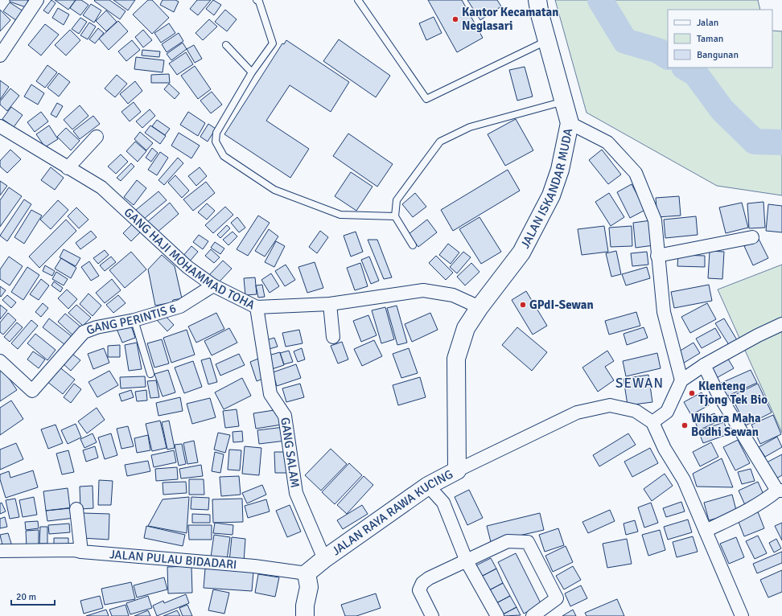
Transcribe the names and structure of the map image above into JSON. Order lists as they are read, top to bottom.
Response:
{
  "streets": {
    "street": [
      "JALAN ISKANDAR MUDA",
      "GANG HAJI MOHAMMAD TOHA",
      "GANG PERINTIS 6",
      "GANG SALAM",
      "JALAN RAYA RAWA KUCING",
      "JALAN PULAU BIDADARI"
    ]
  },
  "crossings": [
    ["JALAN ISKANDAR MUDA", "GANG HAJI MOHAMMAD TOHA"],
    ["JALAN ISKANDAR MUDA", "JALAN RAYA RAWA KUCING"],
    ["GANG HAJI MOHAMMAD TOHA", "GANG PERINTIS 6"],
    ["GANG HAJI MOHAMMAD TOHA", "GANG SALAM"],
    ["GANG HAJI MOHAMMAD TOHA", "JALAN RAYA RAWA KUCING"],
    ["GANG SALAM", "JALAN RAYA RAWA KUCING"],
    ["JALAN RAYA RAWA KUCING", "JALAN PULAU BIDADARI"]
  ],
  "districts": ["SEWAN"],
  "places": [
    "Kantor Kecamatan Neglasari",
    "GPdI-Sewan",
    "Klenteng Tjong Tek Bio",
    "Wihara Maha Bodhi Sewan"
  ],
  "legend": ["Jalan", "Taman", "Bangunan"],
  "scale_bar": "20 m"
}
